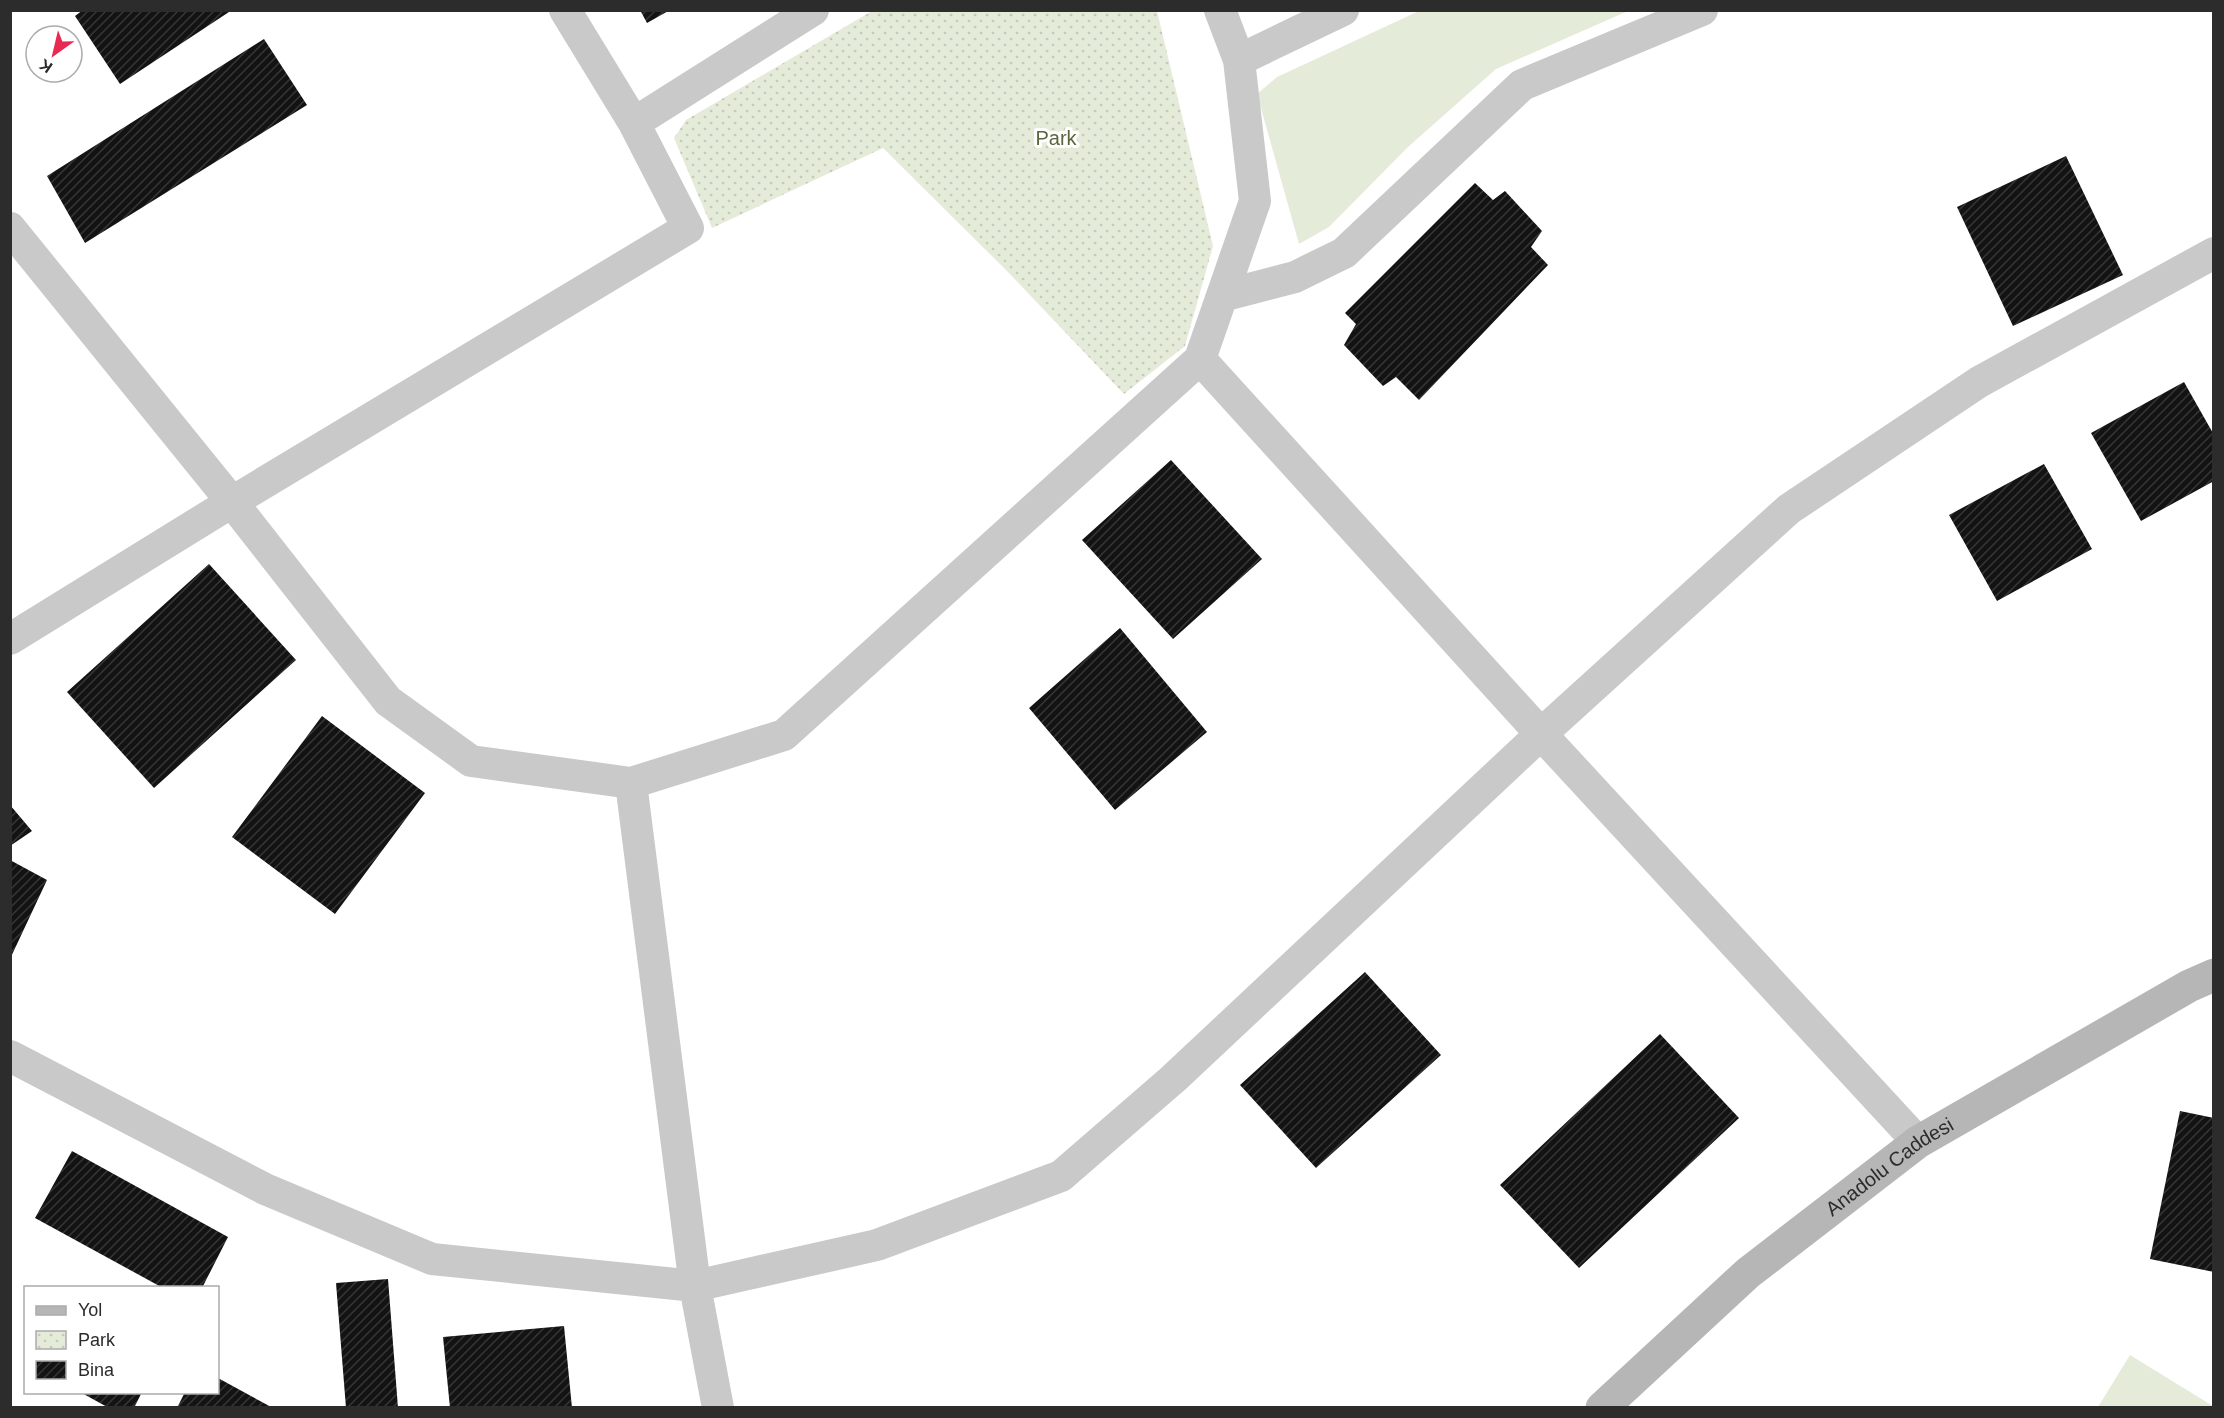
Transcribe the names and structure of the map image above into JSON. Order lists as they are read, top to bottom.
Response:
{
  "streets": {
    "street": ["Anadolu Caddesi"]
  },
  "parks": ["Park"],
  "legend": ["Yol", "Park", "Bina"],
  "north": "bottom left"
}
